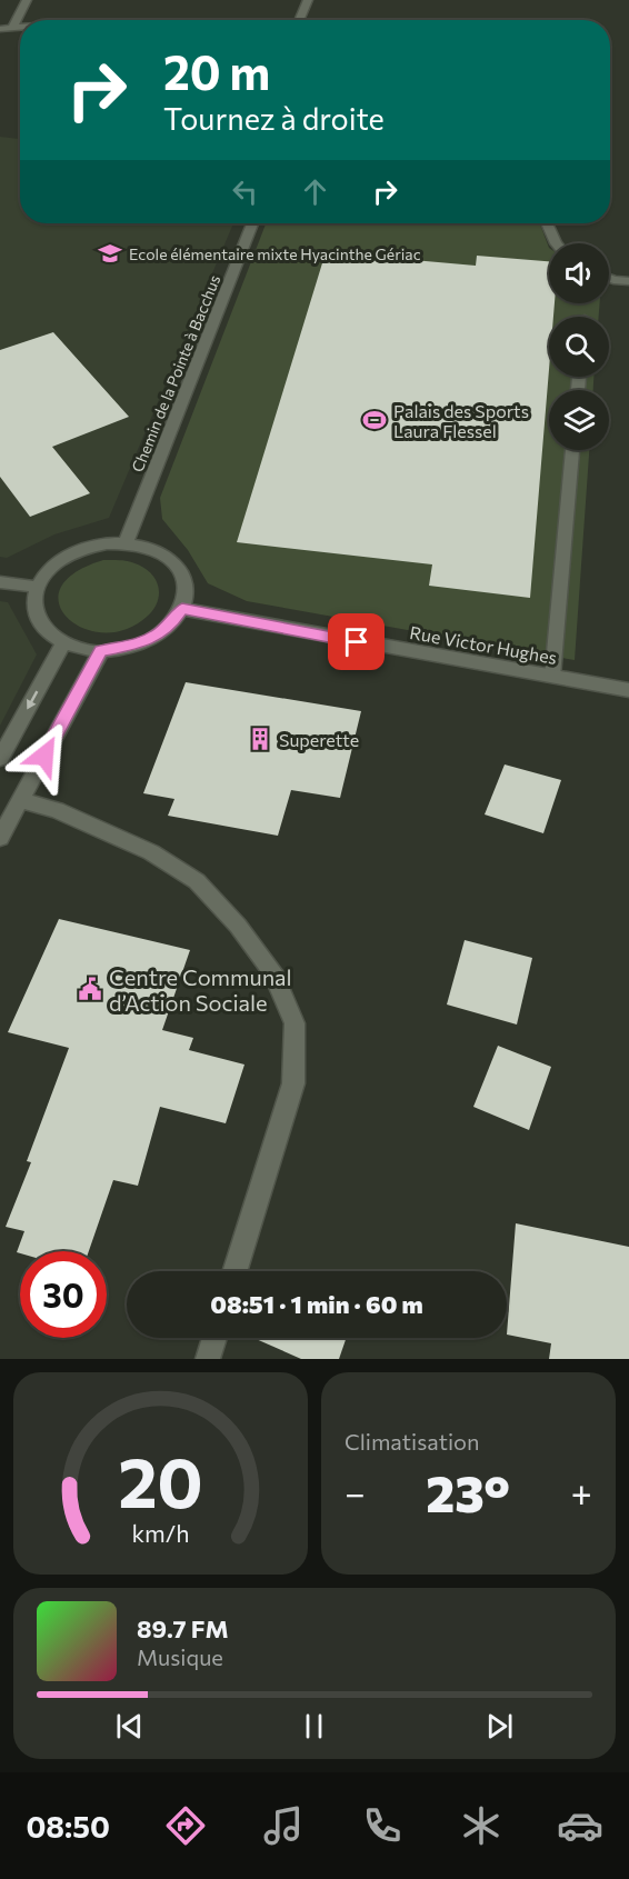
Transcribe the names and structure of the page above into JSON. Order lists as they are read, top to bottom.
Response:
{
  "streets": {
    "street": ["Chemin de la Pointe à Bacchus", "Rue Victor Hughes"]
  },
  "crossings": [
    ["Chemin de la Pointe à Bacchus", "Rue Victor Hughes"]
  ],
  "places": {
    "school or university": ["Ecole élémentaire mixte Hyacinthe Gériac"],
    "sports": ["Palais des Sports Laura Flessel"],
    "building": ["Superette"],
    "public building": ["Centre Communal d’Action Sociale"]
  },
  "page": {
    "turn": ["20 m", "Tournez à droite"],
    "limit": "30",
    "trip": "08:51 · 1 min · 60 m",
    "tile": "Climatisation",
    "heat": ["−", "23°", "+"],
    "song": ["89.7 FM", "Musique"],
    "tabs": "08:50",
    "gauge": ["20", "km/h"]
  }
}
